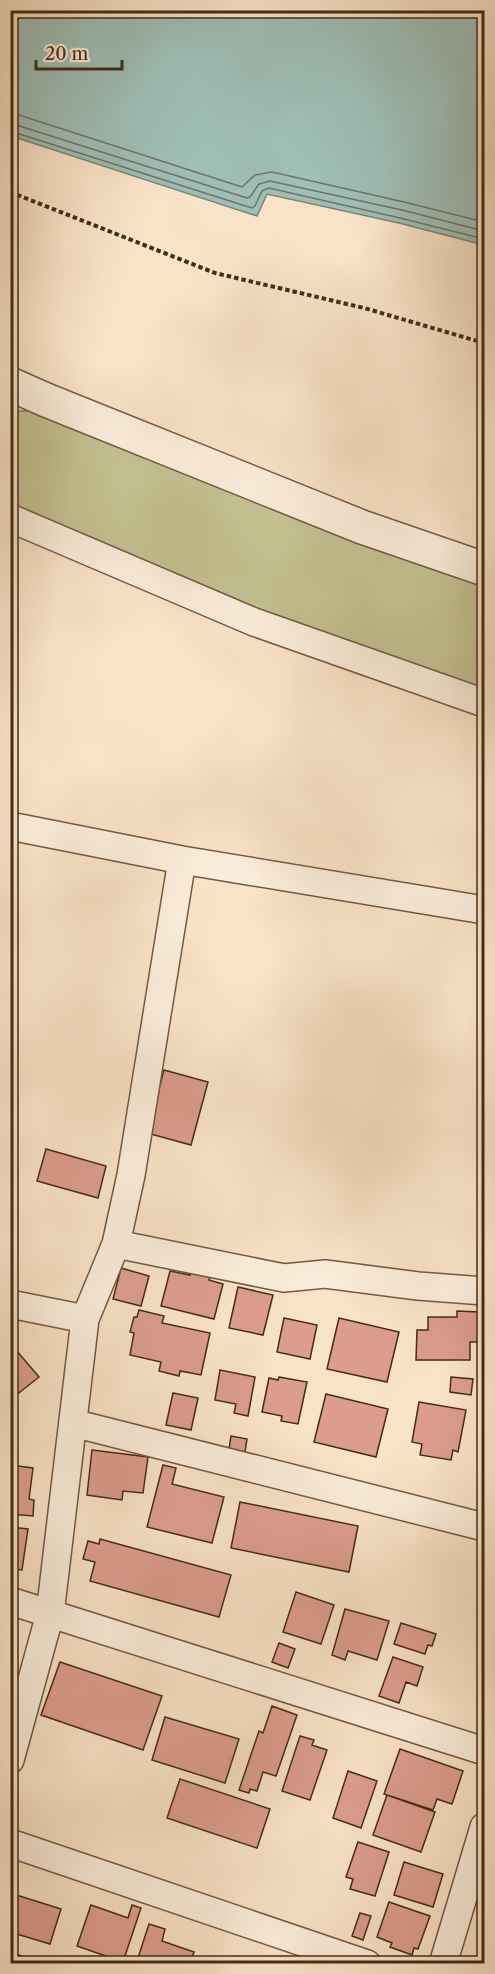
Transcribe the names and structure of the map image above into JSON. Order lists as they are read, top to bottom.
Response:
{
  "scale_bar": "20 m"
}
